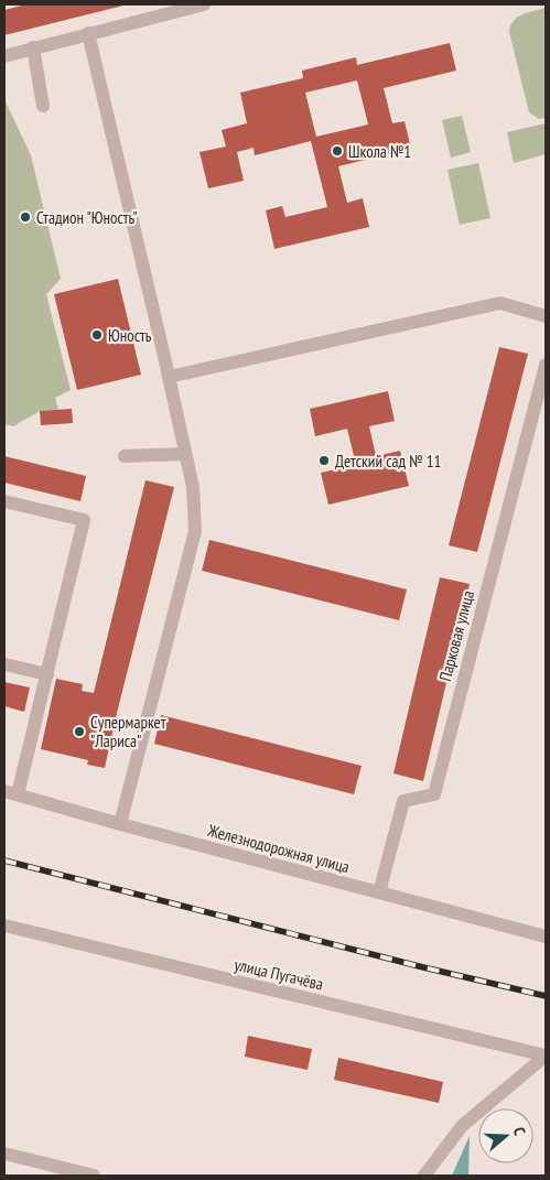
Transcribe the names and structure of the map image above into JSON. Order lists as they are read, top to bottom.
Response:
{
  "streets": {
    "street": ["Парковая улица", "Железнодорожная улица", "улица Пугачёва"]
  },
  "crossings": [
    ["Парковая улица", "Железнодорожная улица"]
  ],
  "places": [
    "Школа №1",
    "Стадион \"Юность\"",
    "Юность",
    "Детский сад № 11",
    "Супермаркет \"Лариса\""
  ],
  "north": "right"
}
